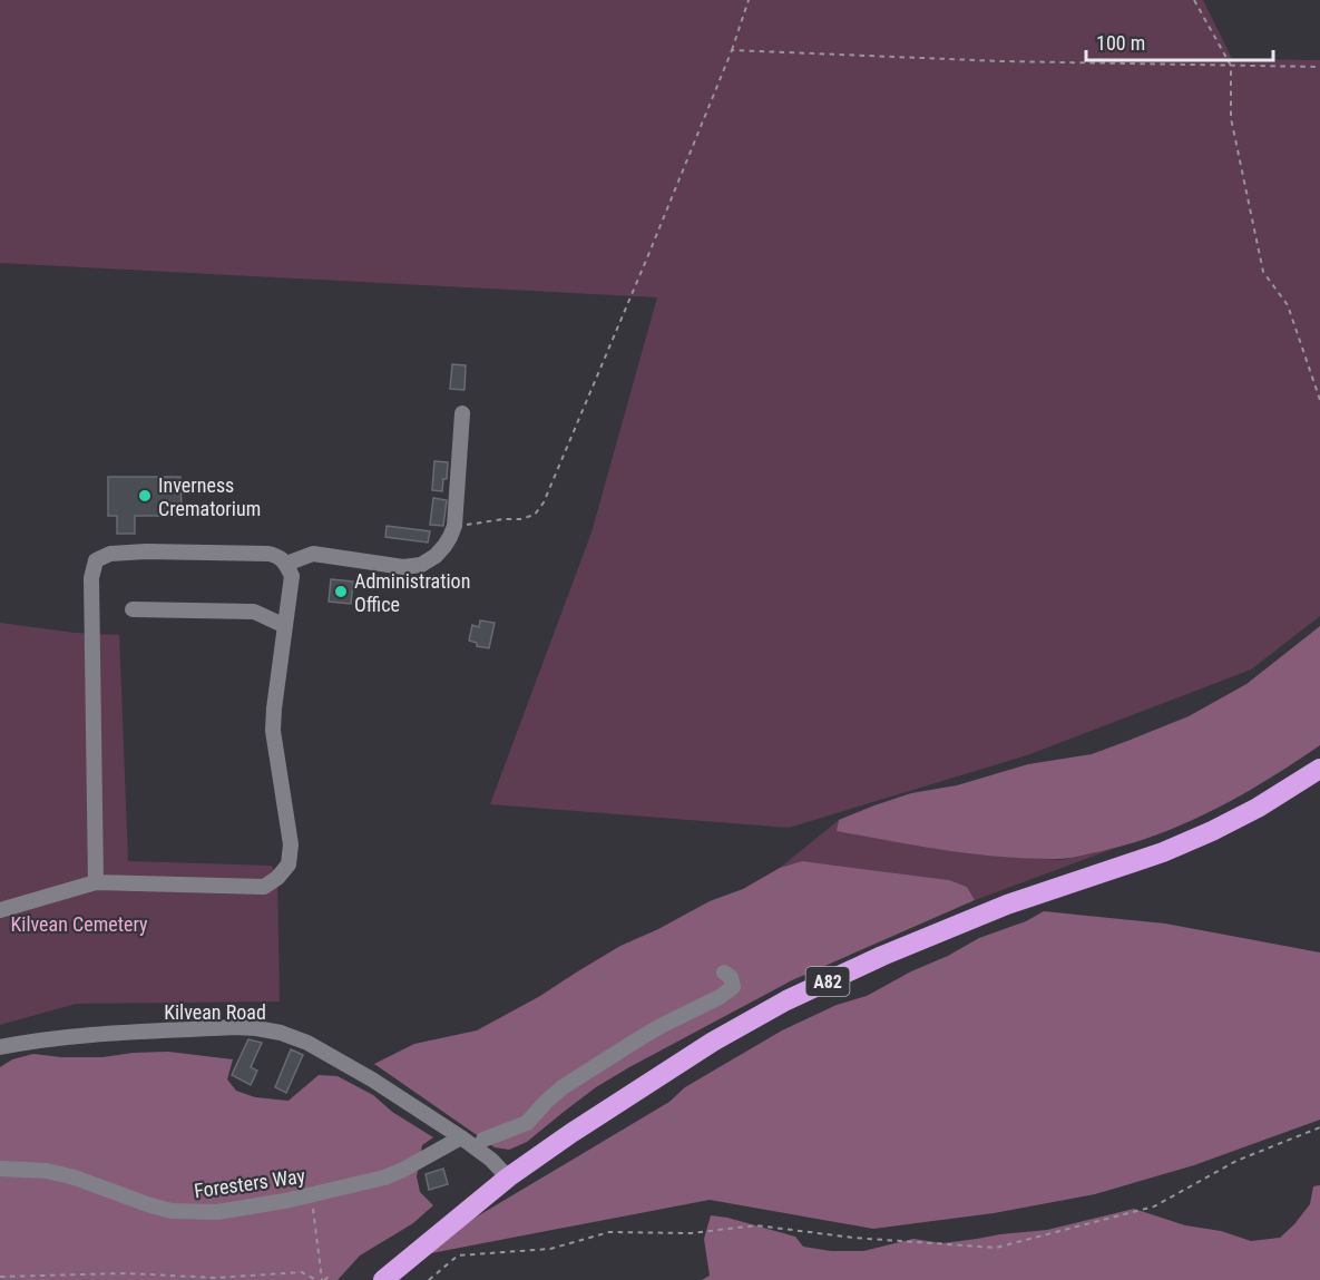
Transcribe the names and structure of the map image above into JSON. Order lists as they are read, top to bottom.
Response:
{
  "streets": {
    "highway": ["A82"],
    "street": ["Kilvean Road", "Foresters Way"]
  },
  "crossings": [
    ["A82", "Kilvean Road"],
    ["Kilvean Road", "Foresters Way"]
  ],
  "parks": ["Kilvean Cemetery"],
  "places": ["Inverness Crematorium", "Administration Office"],
  "scale_bar": "100 m"
}
